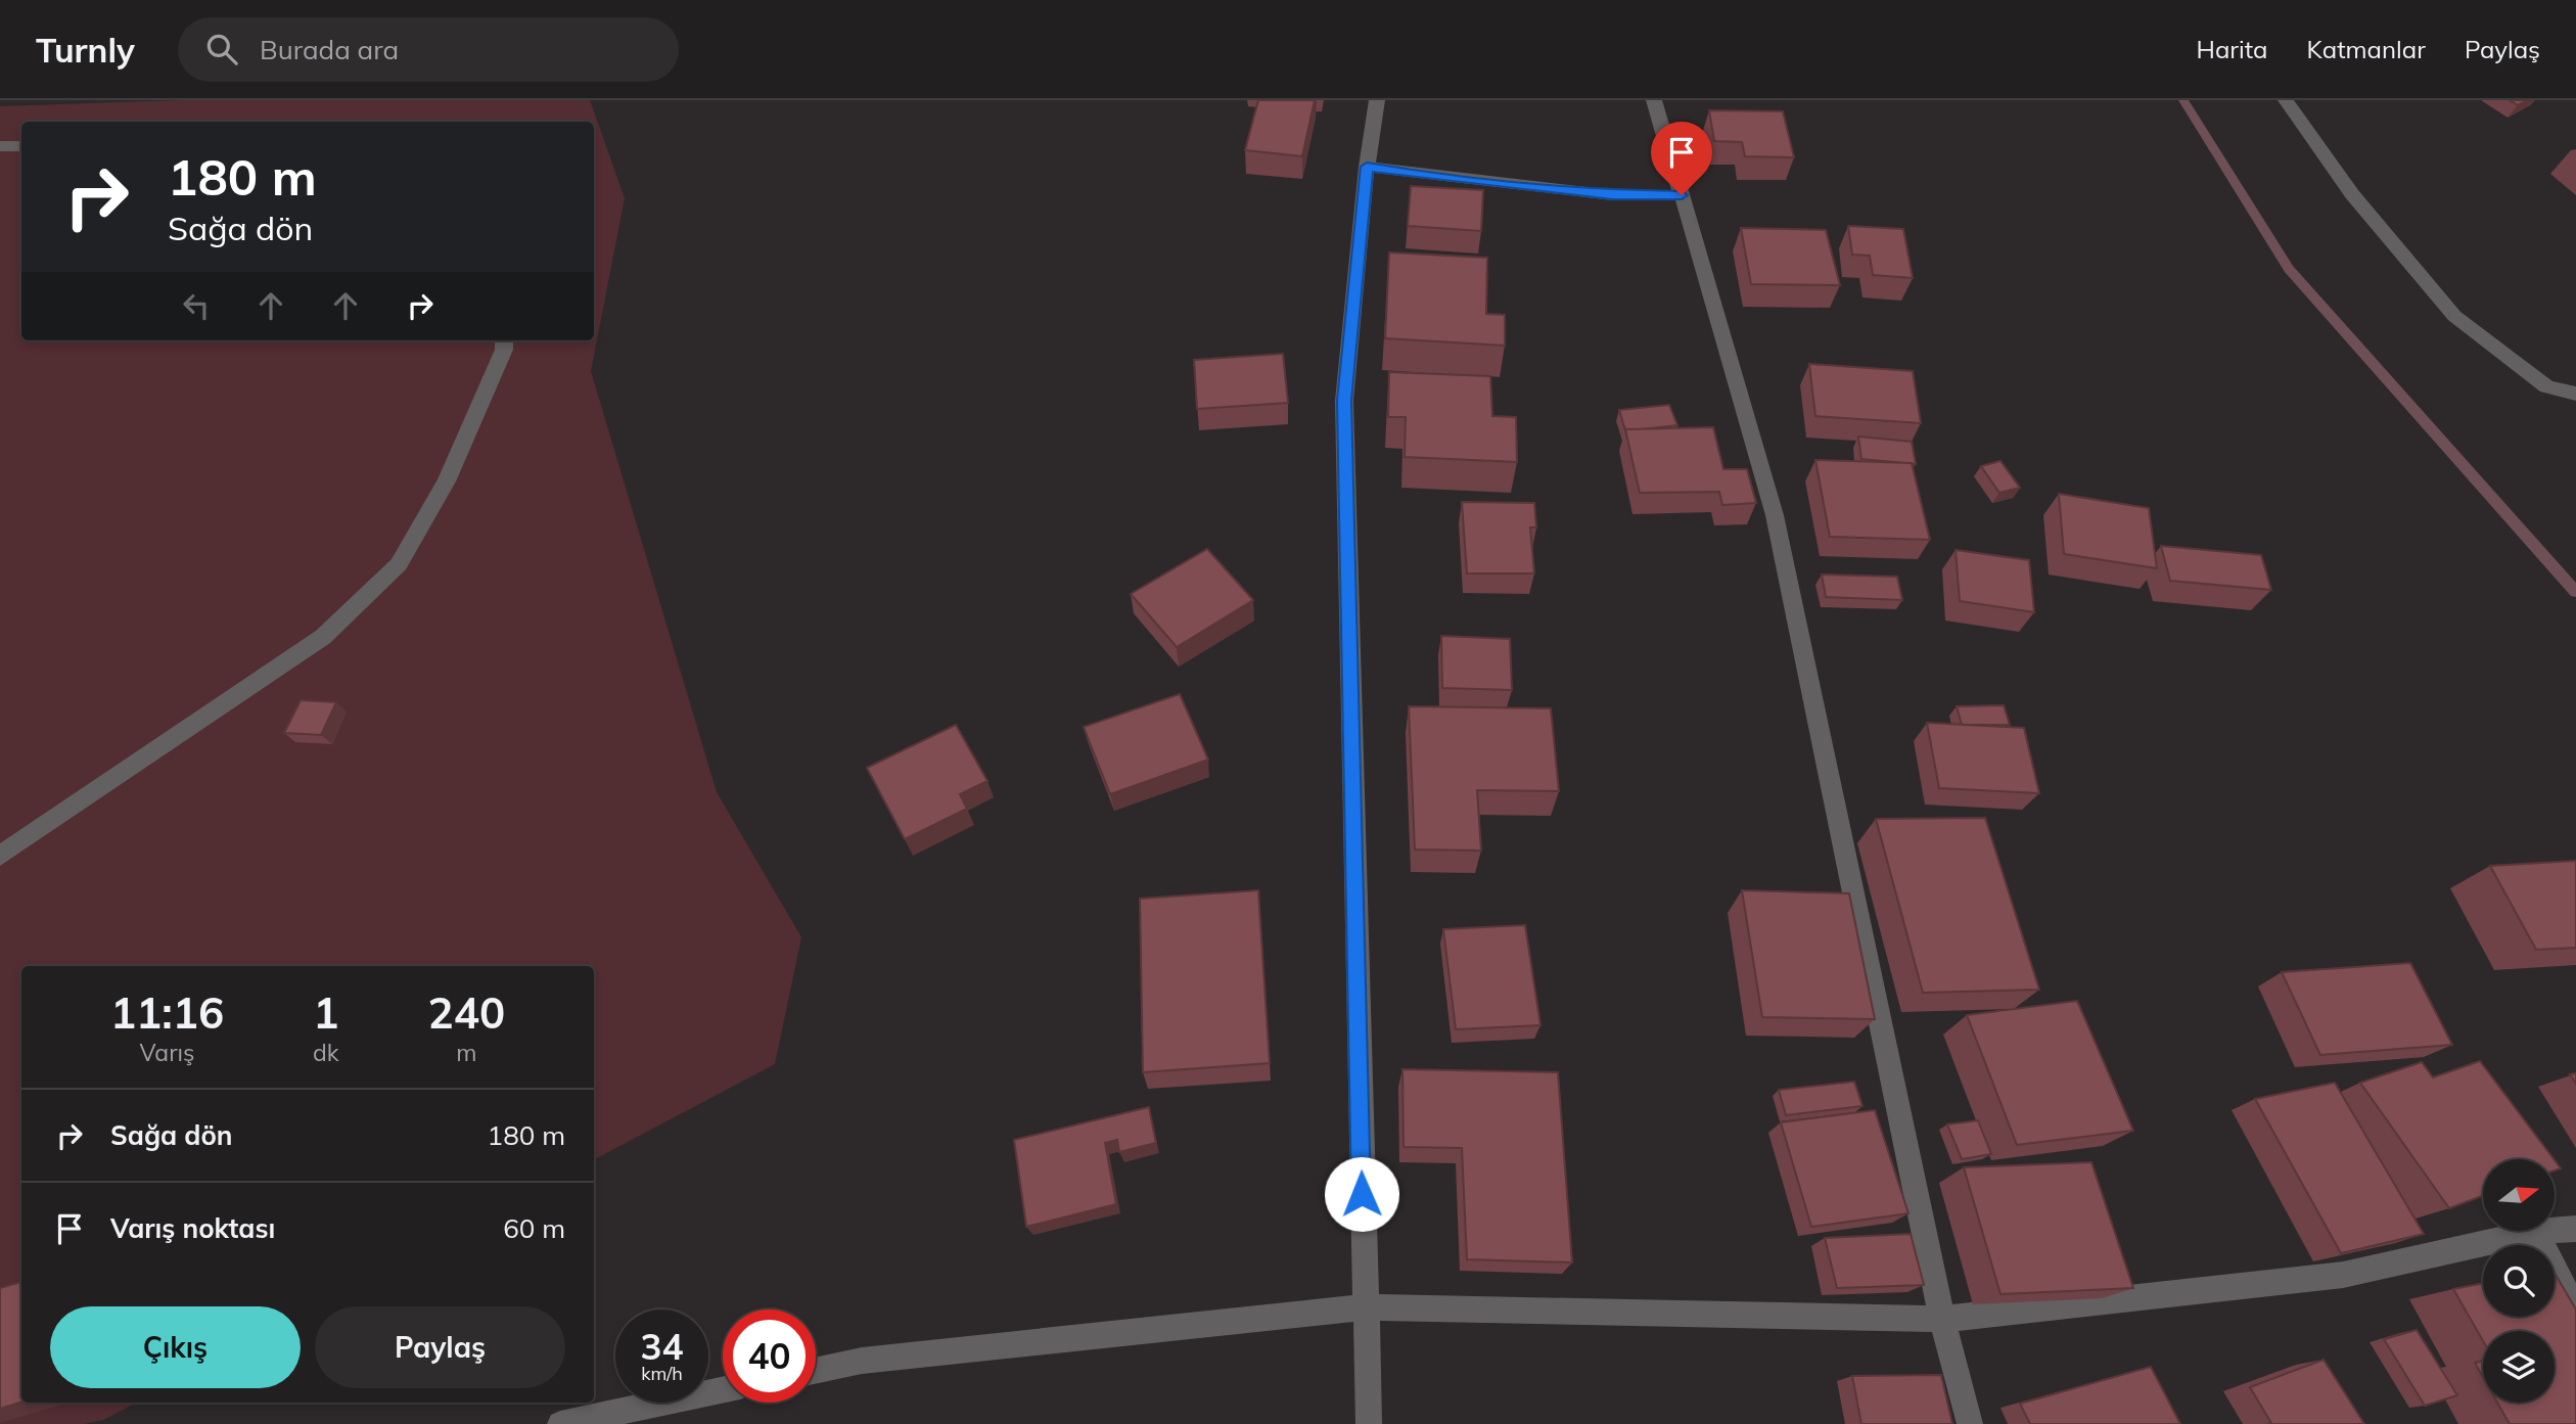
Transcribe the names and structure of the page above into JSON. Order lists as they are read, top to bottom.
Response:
{
  "north": "right",
  "page": {
    "header": "Turnly",
    "search": "Burada ara",
    "nav": ["Harita", "Katmanlar", "Paylaş"],
    "turn": ["180 m", "Sağa dön"],
    "eta": [
      "11:16",
      "Varış",
      "1",
      "dk",
      "240",
      "m"
    ],
    "list": [
      {
        "name": "Sağa dön",
        "value": "180 m"
      },
      {
        "name": "Varış noktası",
        "value": "60 m"
      }
    ],
    "buttons": ["Çıkış", "Paylaş"],
    "speed": "34 km/h",
    "limit": "40"
  }
}
